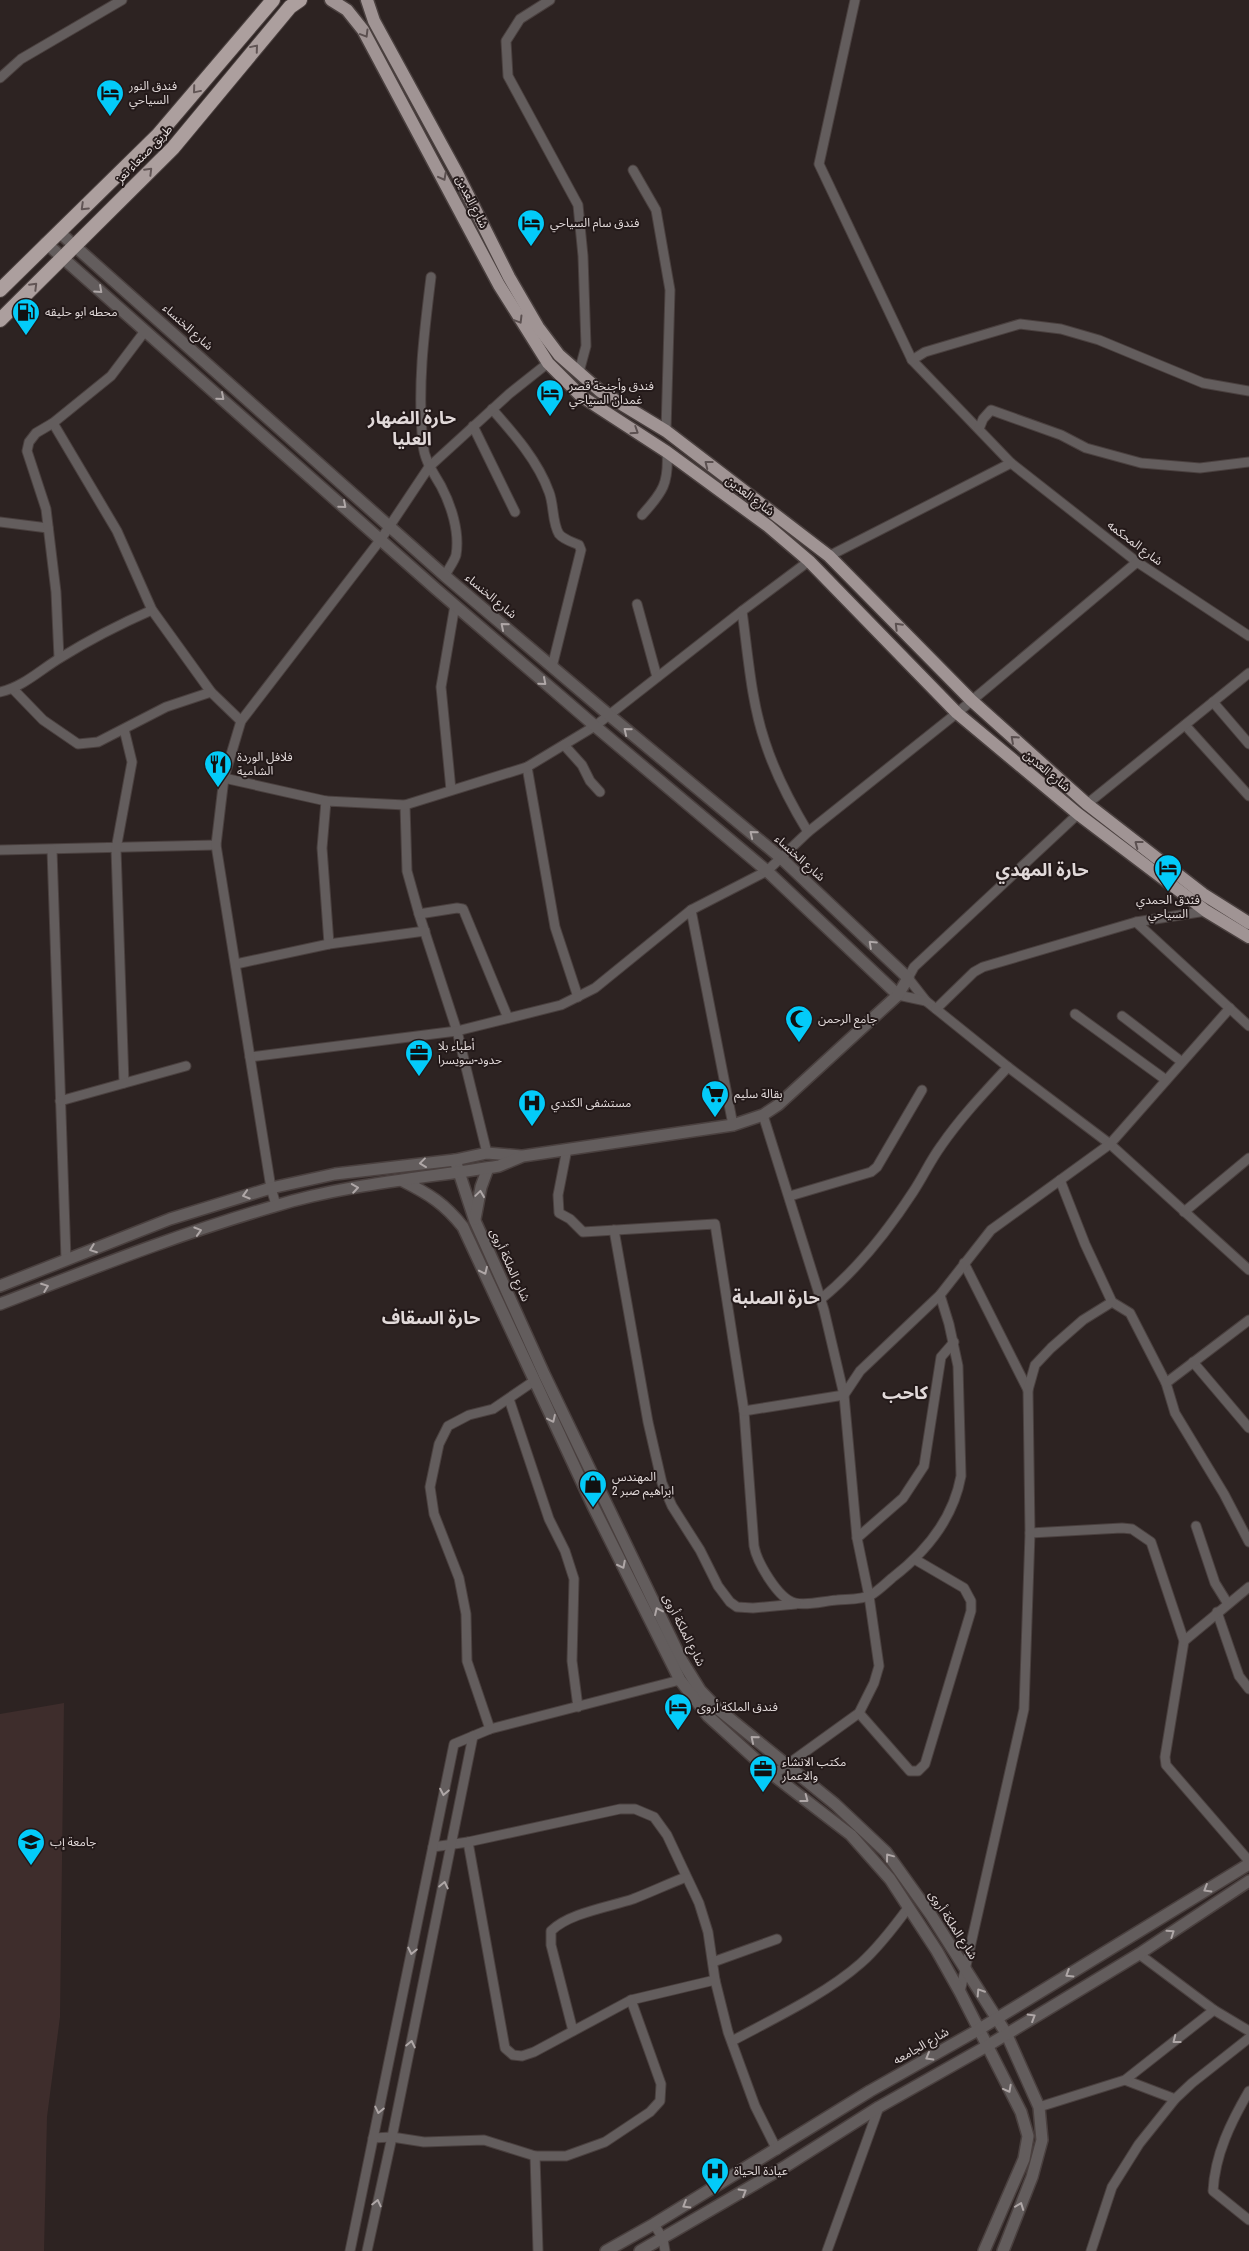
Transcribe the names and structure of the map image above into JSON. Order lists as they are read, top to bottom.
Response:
{
  "streets": {
    "highway": ["طريق صنعاء تعز"],
    "main road": ["شارع العدين"],
    "street": [
      "شارع الخنساء",
      "شارع المحكمه",
      "شارع الملكة أروى",
      "شارع الجامعه"
    ]
  },
  "crossings": [
    ["طريق صنعاء تعز", "شارع الخنساء"],
    ["شارع الملكة أروى", "شارع الجامعه"]
  ],
  "districts": [
    "حارة الضهار العليا",
    "حارة المهدي",
    "حارة الصلبة",
    "حارة السقاف",
    "كاحب"
  ],
  "places": {
    "hotel": [
      "فندق النور السياحي",
      "فندق سام السياحي",
      "فندق وأجنحة قصر غمدان السياحي",
      "فندق الحمدي السياحي",
      "فندق الملكة أروى"
    ],
    "fuel station": ["محطه ابو حليقه"],
    "restaurant": ["فلافل الوردة الشامية"],
    "mosque": ["جامع الرحمن"],
    "office": ["أطباء بلا حدود-سويسرا", "مكتب الانشاء والاعمار"],
    "supermarket": ["بقالة سليم"],
    "hospital": ["مستشفى الكندي", "عيادة الحياة"],
    "shop": ["المهندس ابراهيم صبر 2"],
    "school or university": ["جامعة إب"]
  }
}
